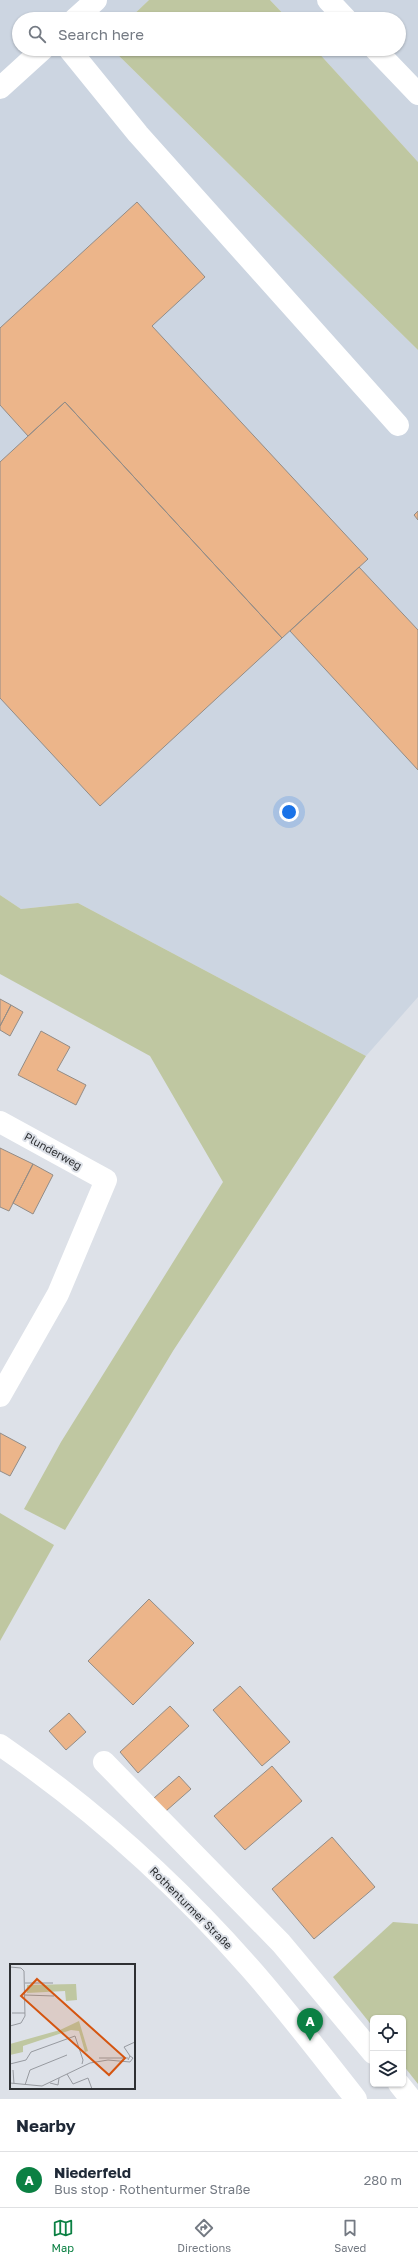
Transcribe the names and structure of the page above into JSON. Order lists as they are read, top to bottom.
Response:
{
  "streets": {
    "street": ["Plunderweg", "Rothenturmer Straße"]
  },
  "page": {
    "search": "Search here",
    "pins": "A",
    "heading": "Nearby",
    "list": [
      {
        "mark": "A",
        "name": "Niederfeld",
        "note": "Bus stop · Rothenturmer Straße",
        "value": "280 m"
      }
    ],
    "nav": ["Map", "Directions", "Saved"]
  }
}
